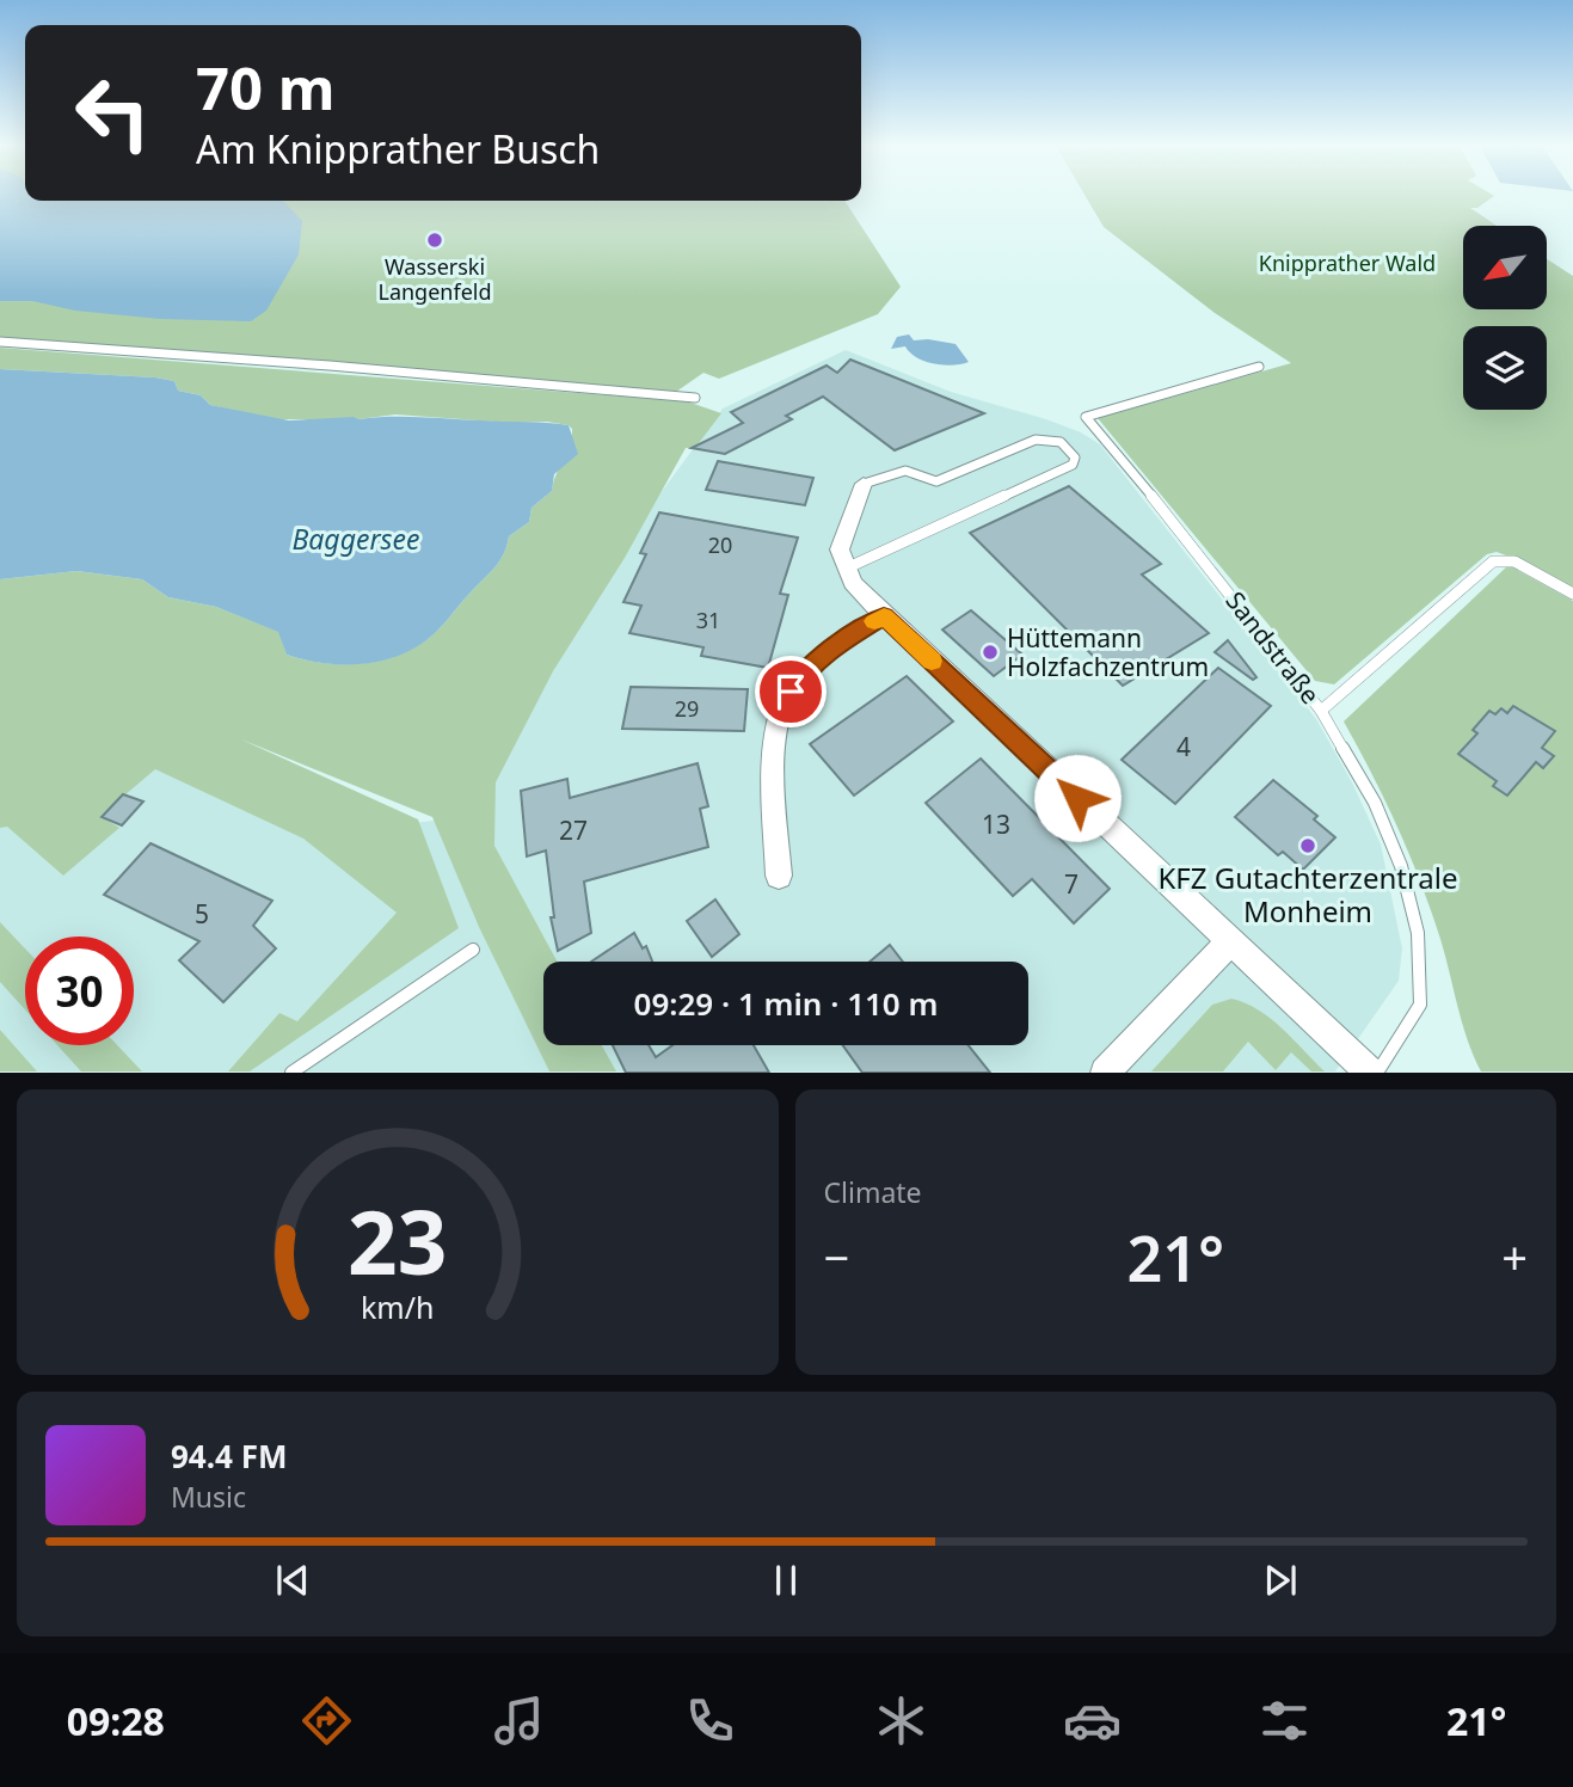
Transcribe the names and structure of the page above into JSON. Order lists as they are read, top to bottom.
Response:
{
  "streets": {
    "lane": ["Sandstraße"]
  },
  "water": ["Baggersee"],
  "parks": ["Knipprather Wald"],
  "places": ["Wasserski Langenfeld", "Hüttemann Holzfachzentrum", "KFZ Gutachterzentrale Monheim"],
  "house_numbers": [
    "20",
    "31",
    "29",
    "4",
    "13",
    "27",
    "7",
    "5"
  ],
  "north": "bottom left",
  "page": {
    "turn": ["70 m", "Am Knipprather Busch"],
    "limit": "30",
    "trip": "09:29 · 1 min · 110 m",
    "tile": "Climate",
    "heat": ["−", "21°", "+"],
    "song": ["94.4 FM", "Music"],
    "tabs": ["09:28", "21°"],
    "gauge": ["23", "km/h"]
  }
}
